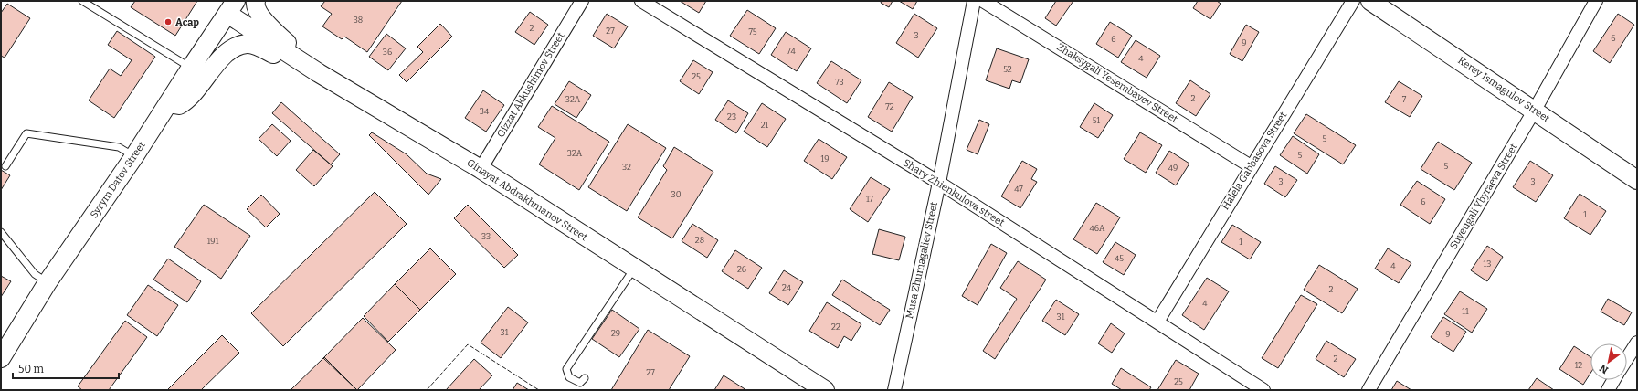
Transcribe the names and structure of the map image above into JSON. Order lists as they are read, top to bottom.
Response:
{
  "streets": {
    "street": [
      "Zhaksygali Yesembayev Street",
      "Gizzat Akkushimov Street",
      "Kerey Ismagulov Street",
      "Halela Gabbasova Street",
      "Syrym Datov Street",
      "Shary Zhienkulova street",
      "Suyeugali Ybyraeva Street",
      "Ginayat Abdrakhmanov Street",
      "Musa Zhumagaliev Street"
    ]
  },
  "crossings": [
    ["Zhaksygali Yesembayev Street", "Halela Gabbasova Street"],
    ["Gizzat Akkushimov Street", "Ginayat Abdrakhmanov Street"],
    ["Kerey Ismagulov Street", "Suyeugali Ybyraeva Street"],
    ["Halela Gabbasova Street", "Shary Zhienkulova street"],
    ["Syrym Datov Street", "Ginayat Abdrakhmanov Street"],
    ["Shary Zhienkulova street", "Musa Zhumagaliev Street"]
  ],
  "places": ["Асар"],
  "house_numbers": [
    "38",
    "2",
    "27",
    "75",
    "3",
    "6",
    "6",
    "9",
    "74",
    "36",
    "4",
    "52",
    "25",
    "73",
    "2",
    "32А",
    "7",
    "72",
    "34",
    "23",
    "51",
    "21",
    "5",
    "32А",
    "5",
    "19",
    "5",
    "32",
    "49",
    "3",
    "3",
    "47",
    "30",
    "17",
    "6",
    "1",
    "46А",
    "33",
    "28",
    "191",
    "1",
    "45",
    "13",
    "4",
    "26",
    "24",
    "2",
    "4",
    "11",
    "31",
    "22",
    "31",
    "29",
    "9",
    "2",
    "12",
    "27",
    "25"
  ],
  "scale_bar": "50 m",
  "north": "bottom left"
}
